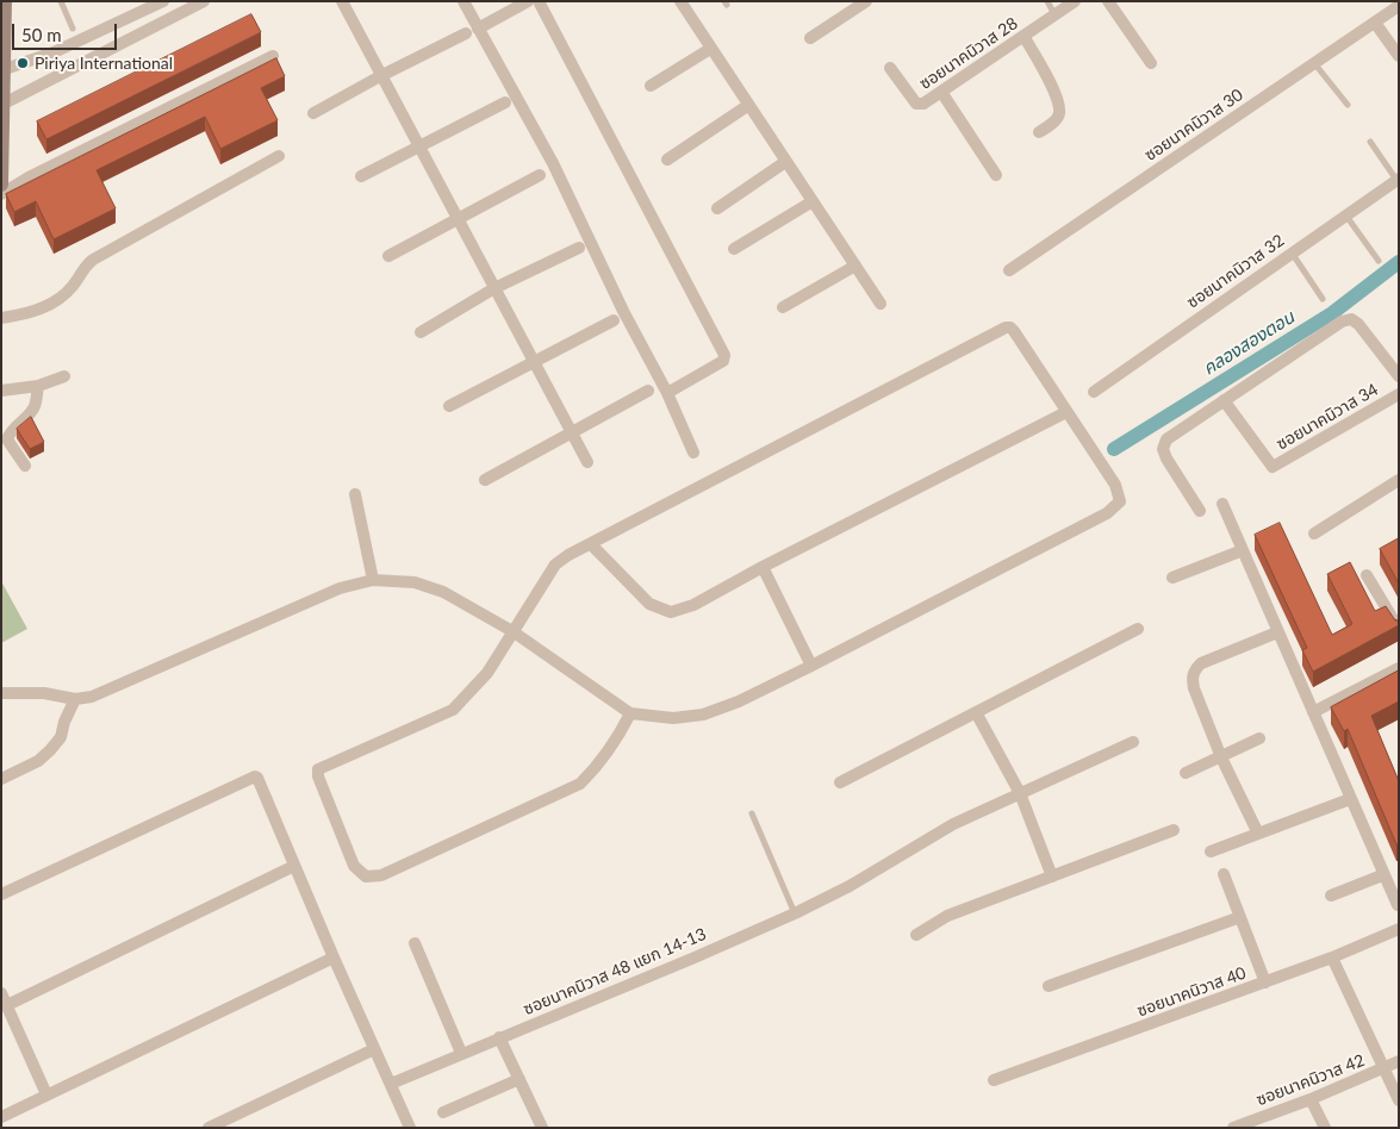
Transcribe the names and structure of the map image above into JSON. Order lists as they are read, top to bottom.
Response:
{
  "streets": {
    "street": [
      "ซอยนาคนิวาส 28",
      "ซอยนาคนิวาส 30",
      "ซอยนาคนิวาส 32",
      "ซอยนาคนิวาส 34",
      "ซอยนาคนิวาส 48 แยก 14-13",
      "ซอยนาคนิวาส 40",
      "ซอยนาคนิวาส 42"
    ]
  },
  "water": ["คลองสองตอน"],
  "places": ["Piriya International"],
  "scale_bar": "50 m"
}
